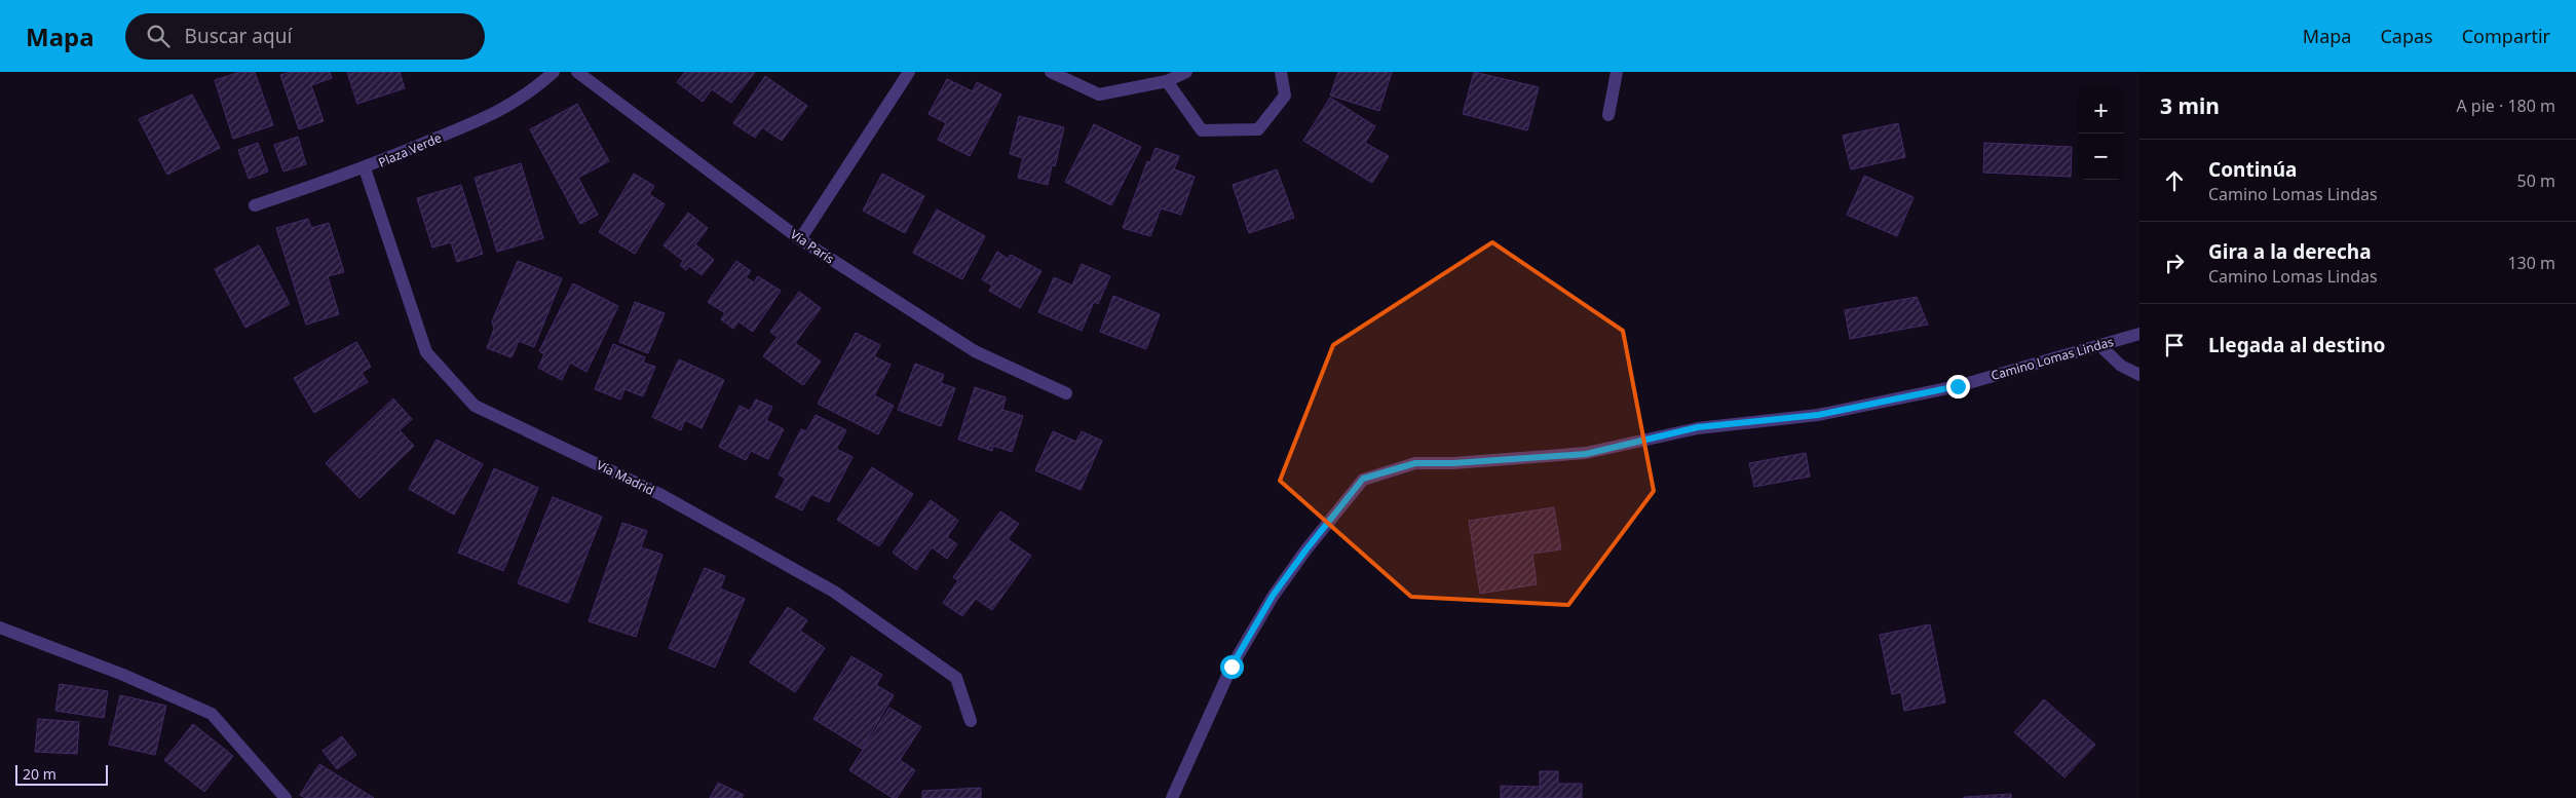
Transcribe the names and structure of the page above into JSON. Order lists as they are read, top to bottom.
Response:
{
  "streets": {
    "street": [
      "Plaza Verde",
      "Vía París",
      "Camino Lomas Lindas",
      "Vía Madrid"
    ]
  },
  "crossings": [
    ["Plaza Verde", "Vía Madrid"]
  ],
  "scale_bar": "20 m",
  "page": {
    "header": "Mapa",
    "search": "Buscar aquí",
    "nav": ["Mapa", "Capas", "Compartir"],
    "heading": ["3 min", "A pie · 180 m"],
    "map_buttons": ["+", "−"],
    "list": [
      ["Continúa", "Camino Lomas Lindas", "50 m"],
      ["Gira a la derecha", "Camino Lomas Lindas", "130 m"],
      "Llegada al destino"
    ],
    "scale": "20 m"
  }
}
